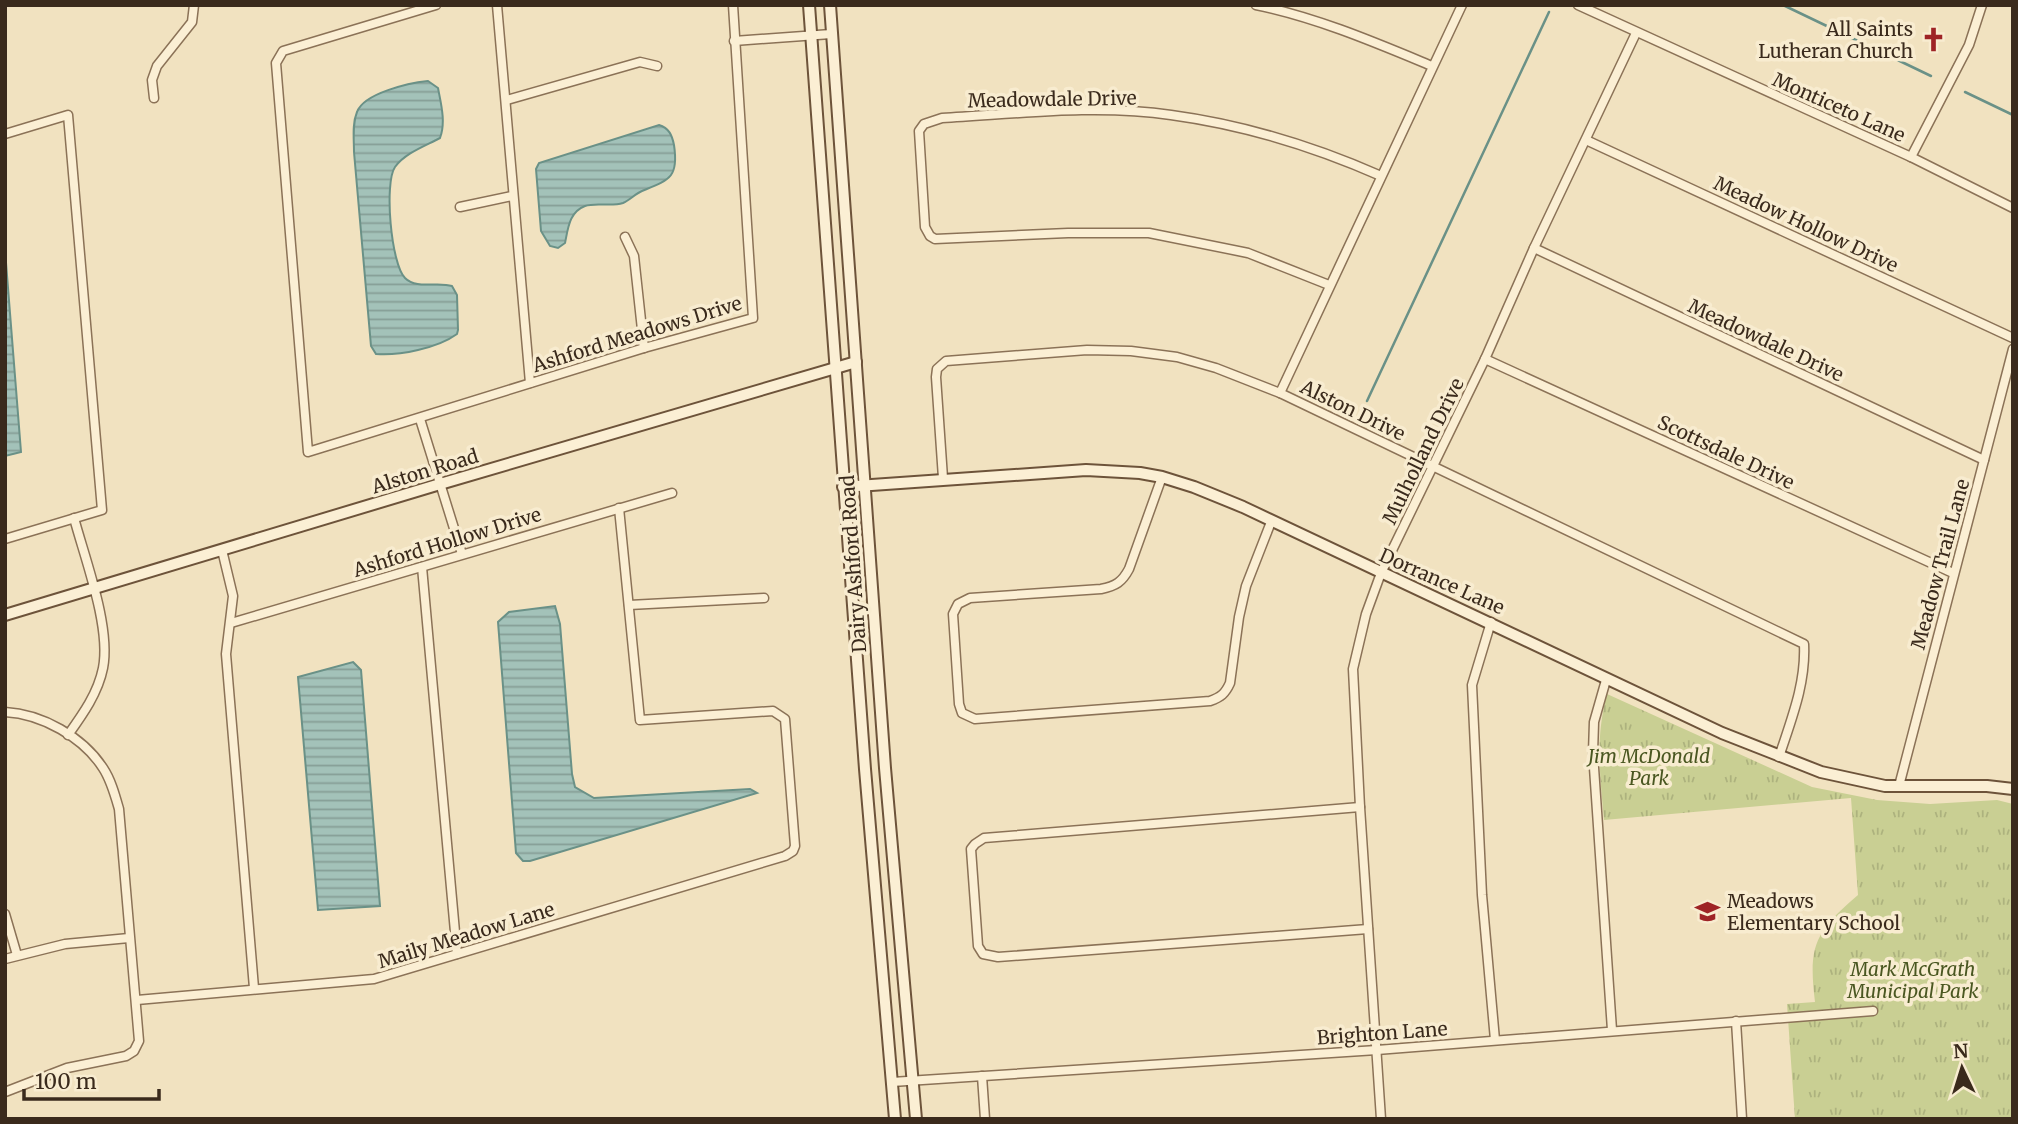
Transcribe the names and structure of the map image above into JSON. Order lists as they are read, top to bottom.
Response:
{
  "streets": {
    "main road": ["Alston Road", "Dairy Ashford Road", "Dorrance Lane"],
    "street": [
      "Meadowdale Drive",
      "Monticeto Lane",
      "Meadow Hollow Drive",
      "Ashford Meadows Drive",
      "Alston Drive",
      "Mulholland Drive",
      "Scottsdale Drive",
      "Ashford Hollow Drive",
      "Meadow Trail Lane",
      "Maily Meadow Lane",
      "Brighton Lane"
    ]
  },
  "crossings": [
    ["Meadowdale Drive", "Mulholland Drive"],
    ["Meadowdale Drive", "Meadow Trail Lane"],
    ["Monticeto Lane", "Mulholland Drive"],
    ["Meadow Hollow Drive", "Mulholland Drive"],
    ["Alston Drive", "Mulholland Drive"],
    ["Alston Drive", "Dorrance Lane"],
    ["Mulholland Drive", "Scottsdale Drive"],
    ["Mulholland Drive", "Dorrance Lane"],
    ["Mulholland Drive", "Brighton Lane"],
    ["Scottsdale Drive", "Meadow Trail Lane"],
    ["Alston Road", "Dairy Ashford Road"],
    ["Dairy Ashford Road", "Dorrance Lane"],
    ["Dairy Ashford Road", "Brighton Lane"],
    ["Meadow Trail Lane", "Dorrance Lane"]
  ],
  "parks": ["Jim McDonald Park", "Mark McGrath Municipal Park"],
  "places": {
    "church": ["All Saints Lutheran Church"],
    "school or university": ["Meadows Elementary School"]
  },
  "scale_bar": "100 m",
  "north": "top"
}
